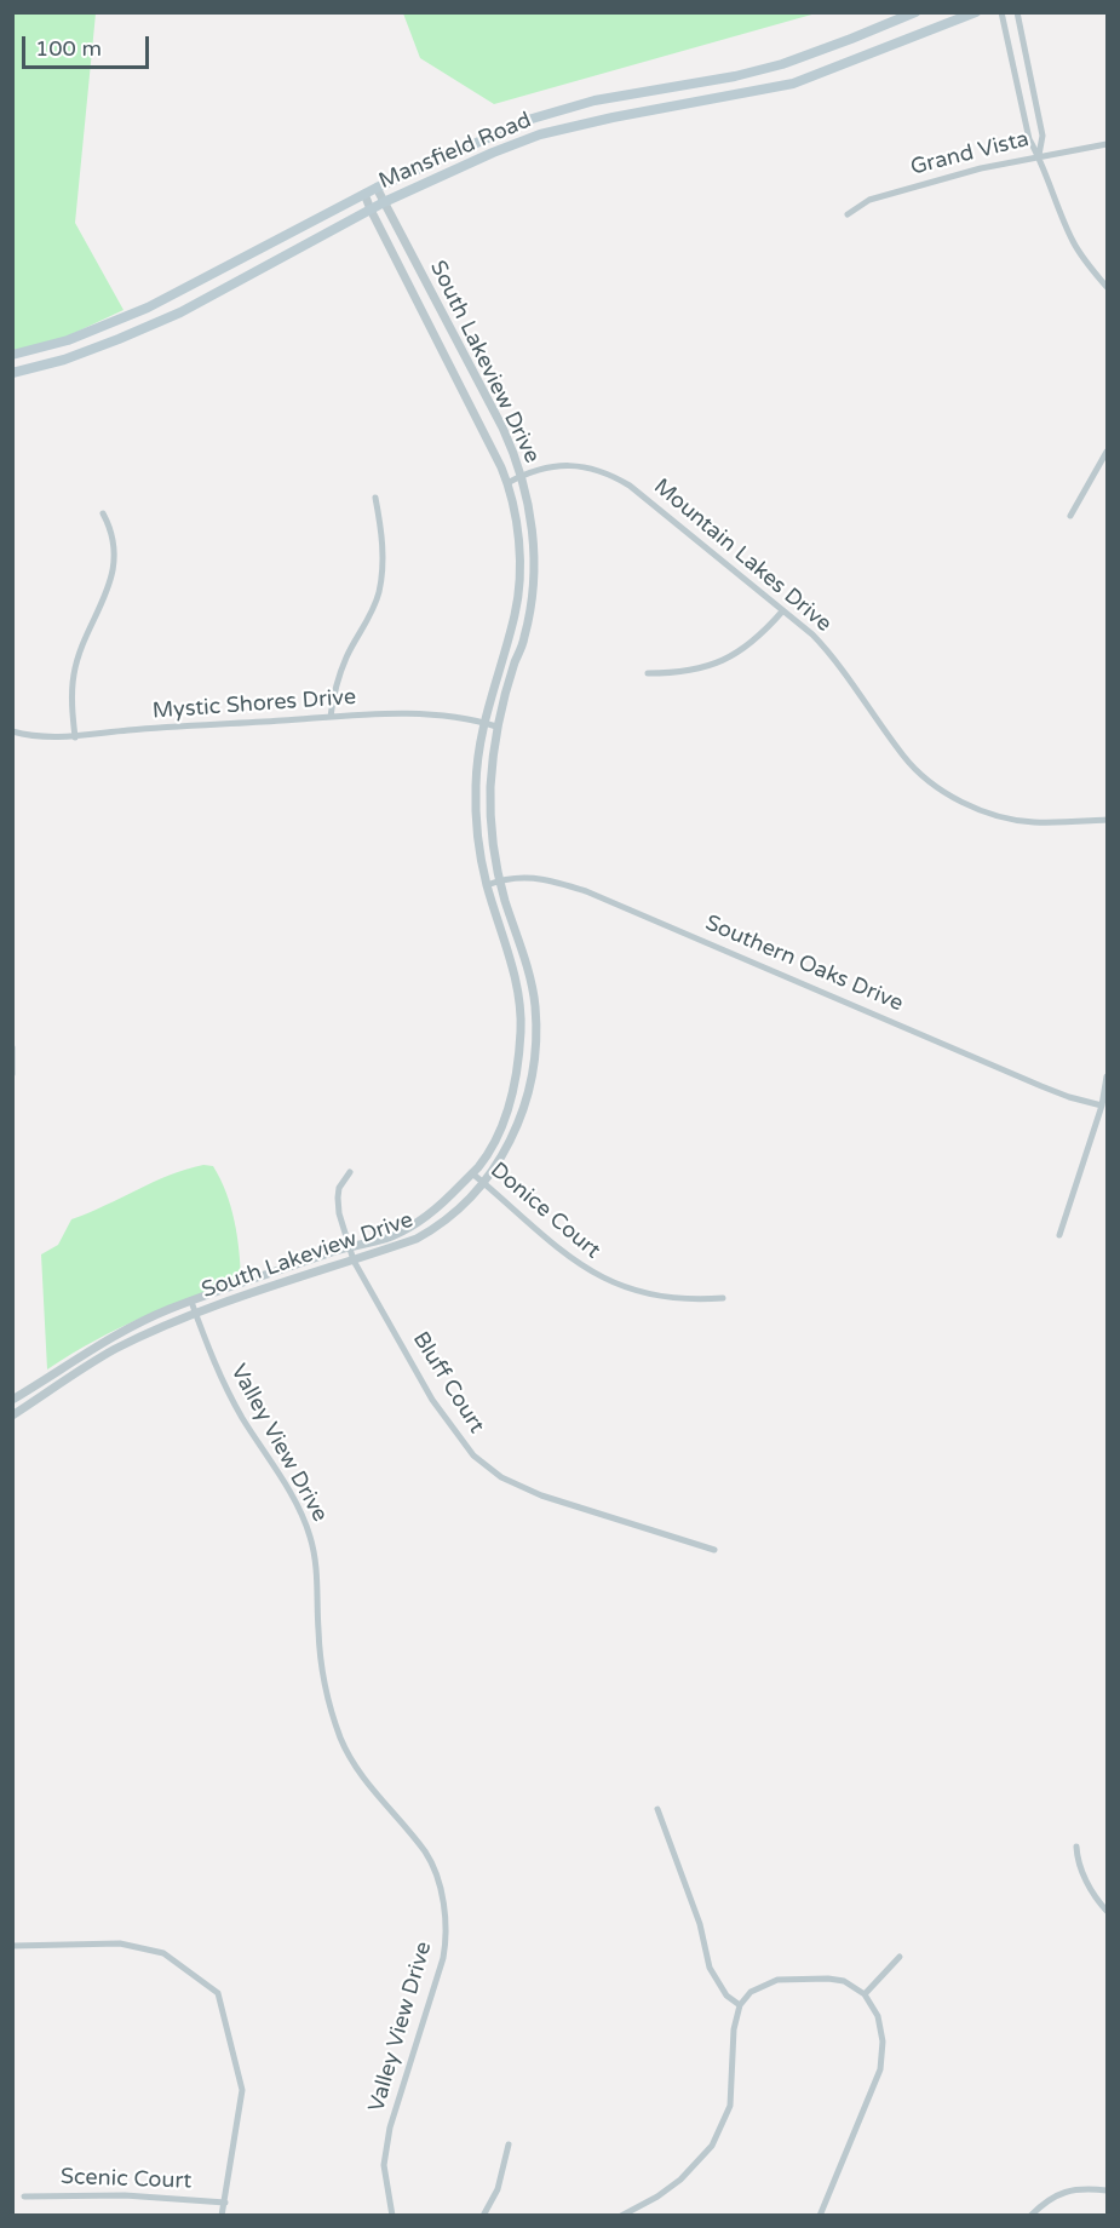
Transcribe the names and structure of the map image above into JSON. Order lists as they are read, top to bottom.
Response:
{
  "streets": {
    "main road": ["Mansfield Road"],
    "street": [
      "Grand Vista",
      "South Lakeview Drive",
      "Mountain Lakes Drive",
      "Mystic Shores Drive",
      "Southern Oaks Drive",
      "Donice Court",
      "Bluff Court",
      "Valley View Drive",
      "Scenic Court"
    ]
  },
  "crossings": [
    ["Mansfield Road", "South Lakeview Drive"],
    ["South Lakeview Drive", "Mountain Lakes Drive"],
    ["South Lakeview Drive", "Mystic Shores Drive"],
    ["South Lakeview Drive", "Southern Oaks Drive"],
    ["South Lakeview Drive", "Donice Court"],
    ["South Lakeview Drive", "Bluff Court"],
    ["South Lakeview Drive", "Valley View Drive"]
  ],
  "scale_bar": "100 m"
}
